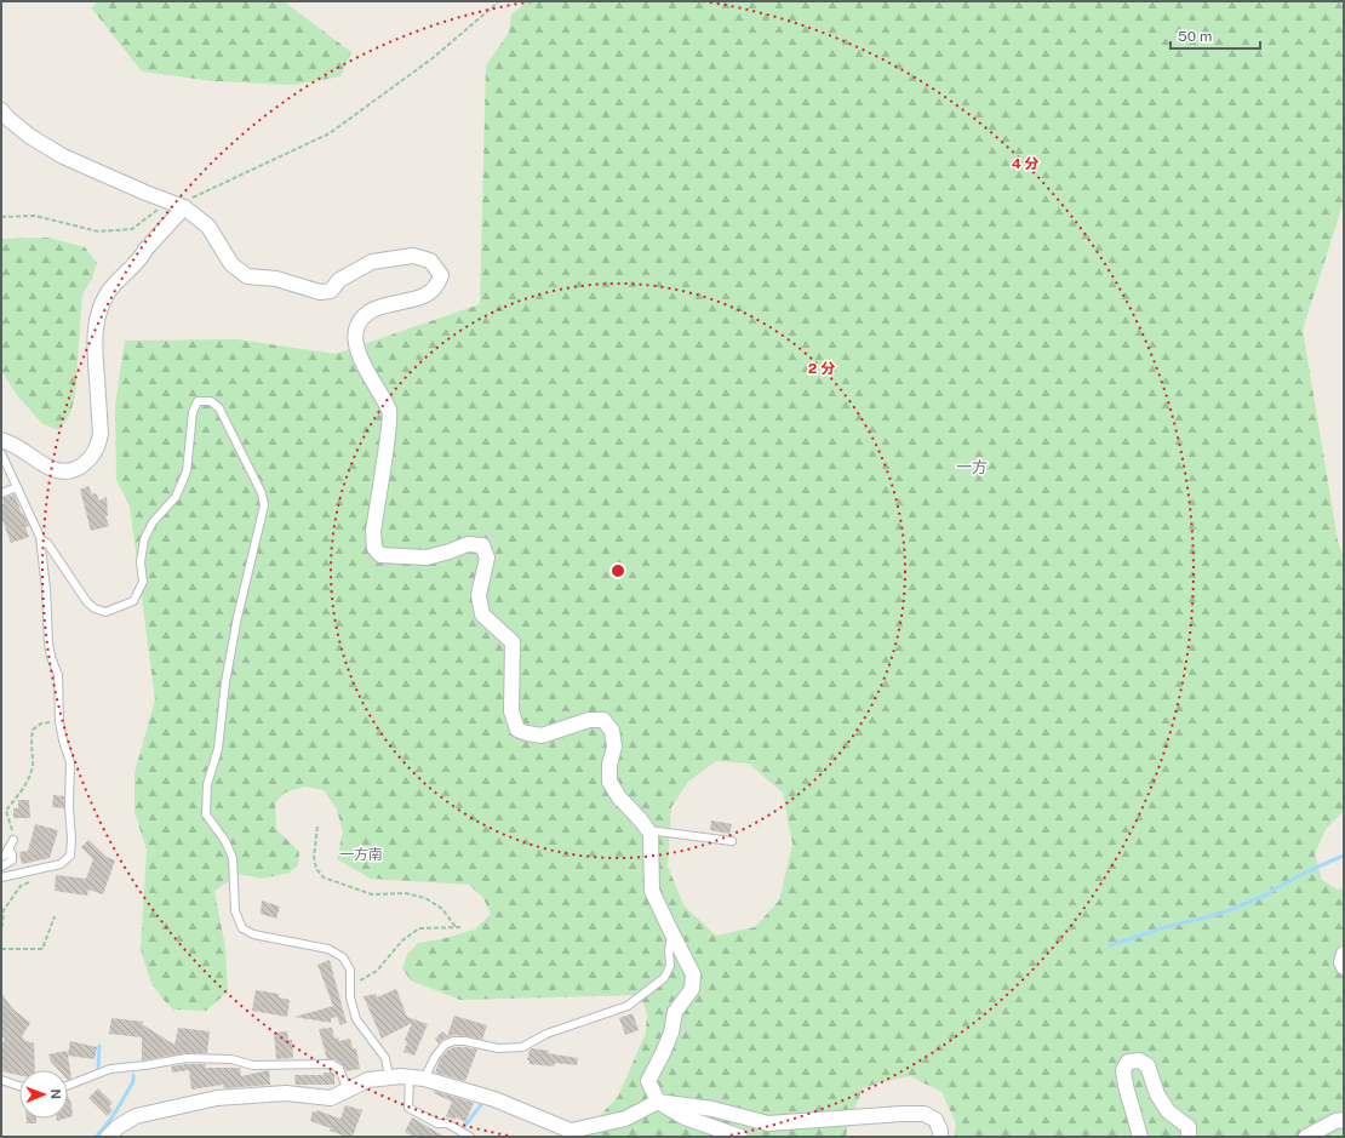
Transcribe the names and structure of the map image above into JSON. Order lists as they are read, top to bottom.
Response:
{
  "districts": ["一方", "一方南"],
  "scale_bar": "50 m",
  "north": "right",
  "rings": ["4 分", "2 分"]
}
